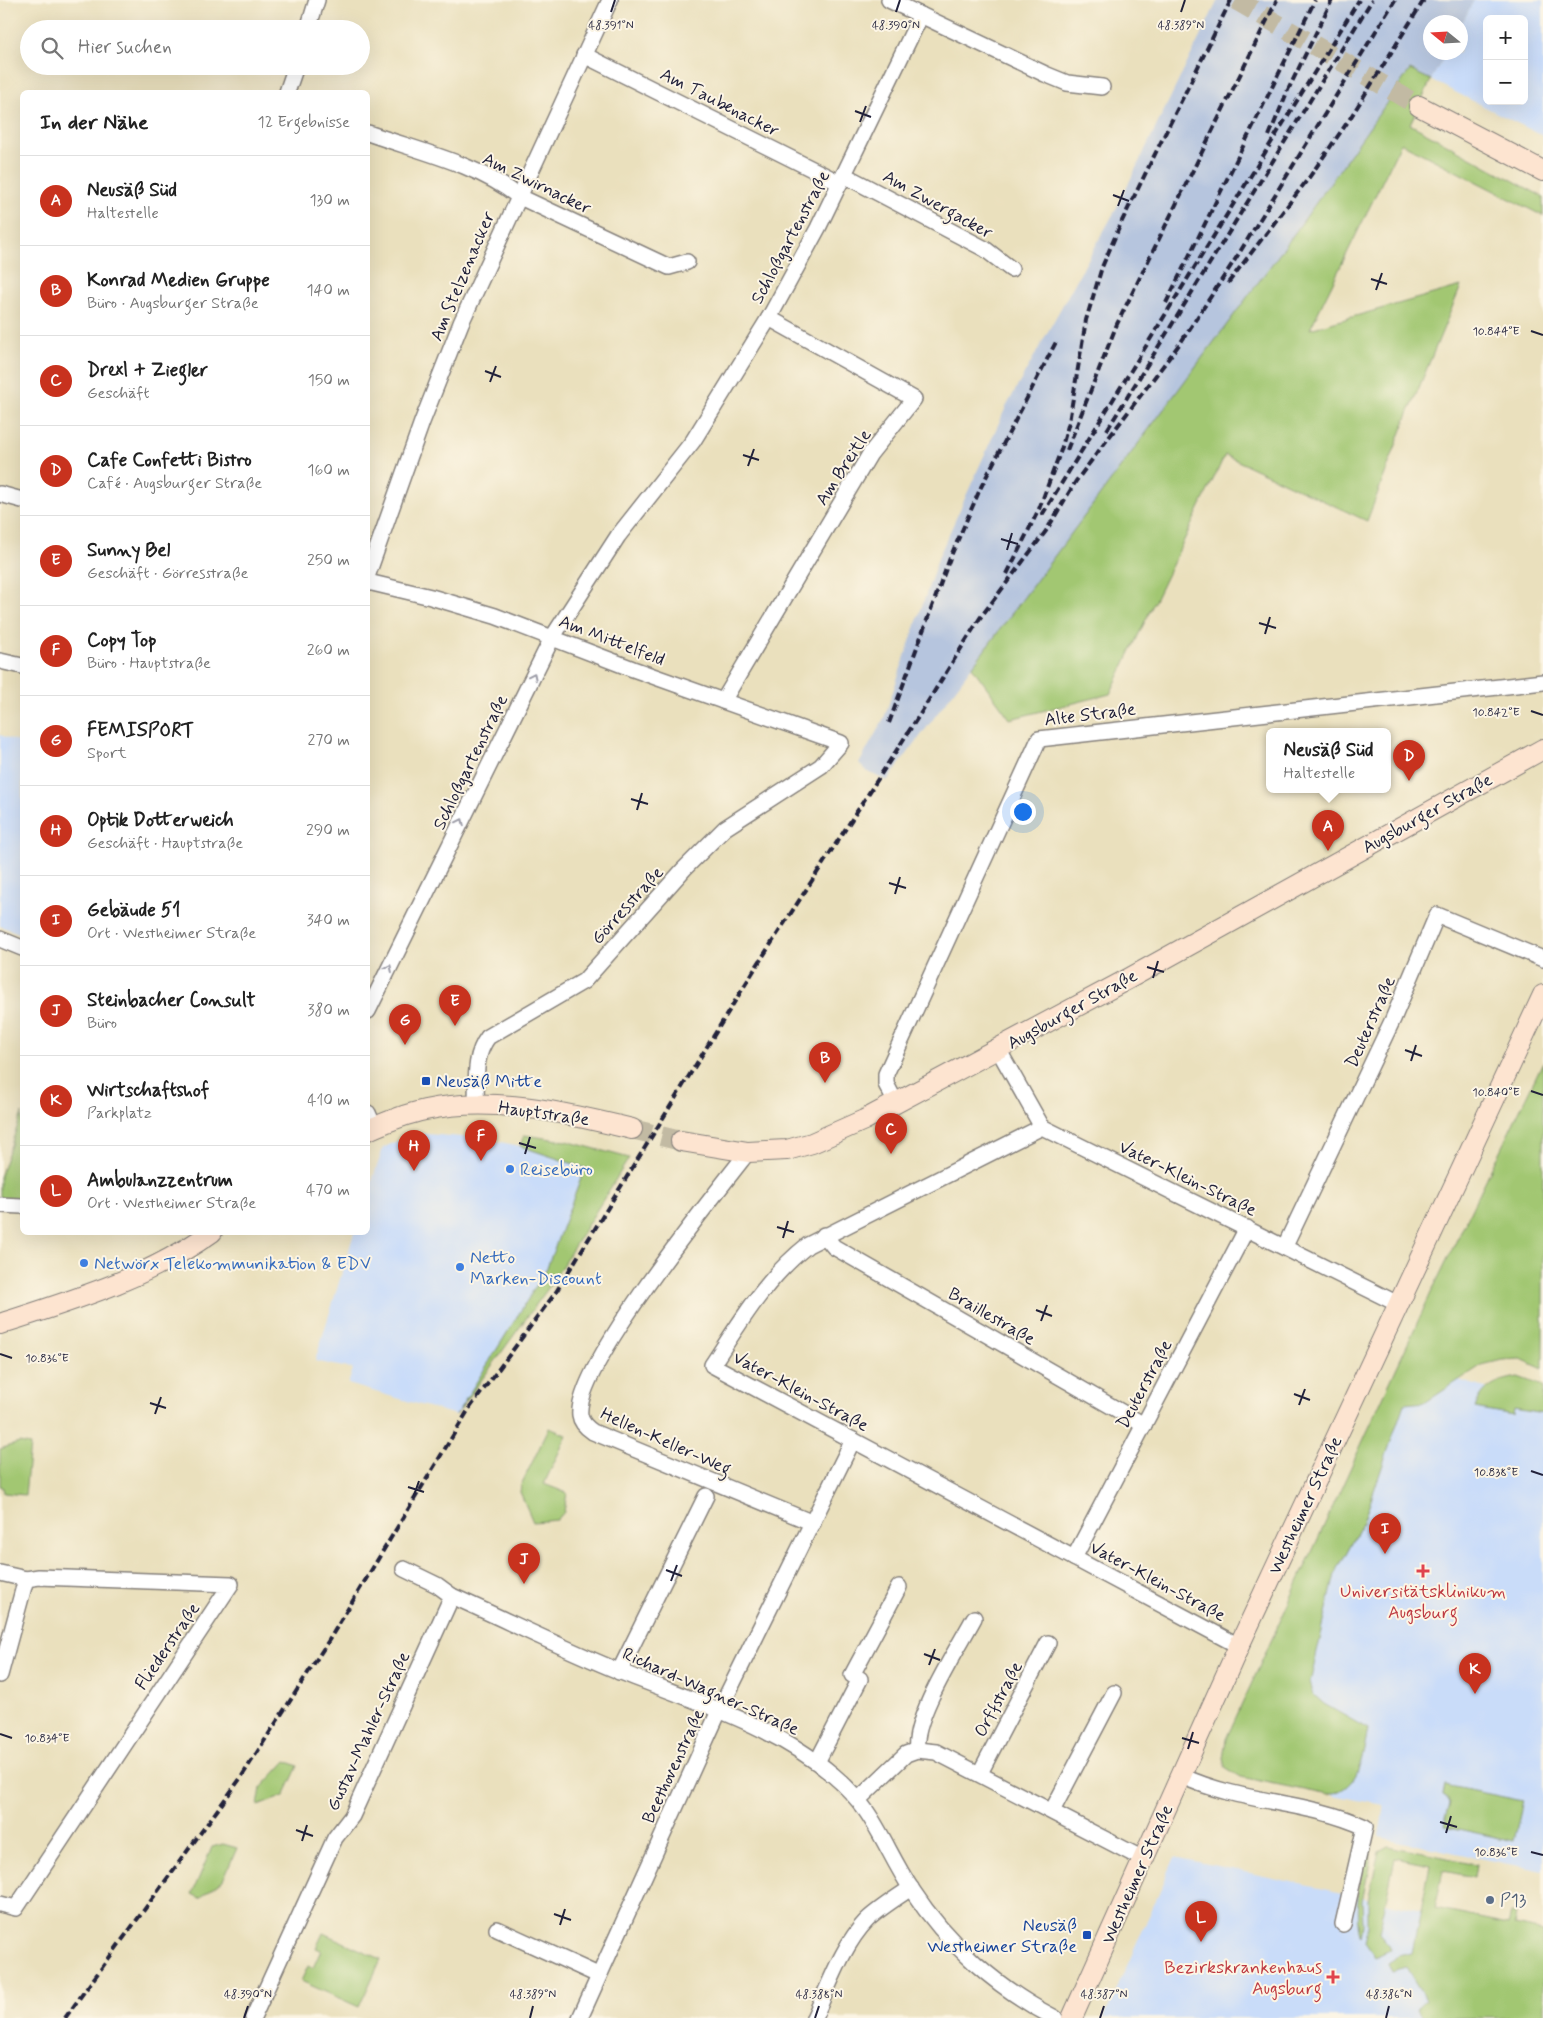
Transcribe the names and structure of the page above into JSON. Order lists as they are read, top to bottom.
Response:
{
  "streets": {
    "street": [
      "Am Taubenacker",
      "Am Zwirnacker",
      "Am Zwergacker",
      "Schloßgartenstraße",
      "Am Stelzenacker",
      "Am Breitle",
      "Am Mittelfeld",
      "Alte Straße",
      "Augsburger Straße",
      "Görresstraße",
      "Deuterstraße",
      "Hauptstraße",
      "Vater-Klein-Straße",
      "Braillestraße",
      "Hellen-Keller-Weg",
      "Westheimer Straße",
      "Fliederstraße",
      "Richard-Wagner-Straße",
      "Orffstraße",
      "Gustav-Mahler-Straße",
      "Beethovenstraße"
    ]
  },
  "crossings": [
    ["Am Taubenacker", "Am Zwergacker"],
    ["Am Taubenacker", "Schloßgartenstraße"],
    ["Am Taubenacker", "Am Stelzenacker"],
    ["Am Zwirnacker", "Am Stelzenacker"],
    ["Am Zwergacker", "Schloßgartenstraße"],
    ["Schloßgartenstraße", "Am Breitle"],
    ["Schloßgartenstraße", "Am Mittelfeld"],
    ["Am Breitle", "Am Mittelfeld"],
    ["Am Mittelfeld", "Görresstraße"],
    ["Alte Straße", "Augsburger Straße"],
    ["Augsburger Straße", "Hellen-Keller-Weg"],
    ["Görresstraße", "Hauptstraße"],
    ["Deuterstraße", "Vater-Klein-Straße"],
    ["Deuterstraße", "Braillestraße"],
    ["Vater-Klein-Straße", "Braillestraße"],
    ["Vater-Klein-Straße", "Westheimer Straße"],
    ["Vater-Klein-Straße", "Beethovenstraße"],
    ["Hellen-Keller-Weg", "Beethovenstraße"],
    ["Richard-Wagner-Straße", "Gustav-Mahler-Straße"],
    ["Richard-Wagner-Straße", "Beethovenstraße"]
  ],
  "one_way": ["Schloßgartenstraße"],
  "places": {
    "transit": ["Neusäß Mitte", "Neusäß Westheimer Straße"],
    "other": [
      "Reisebüro",
      "Netwörx Telekommunikation & EDV",
      "Netto Marken-Discount",
      "P13"
    ],
    "health": ["Universitätsklinikum Augsburg", "Bezirkskrankenhaus Augsburg"]
  },
  "north": "left",
  "page": {
    "map_buttons": ["+", "−"],
    "search": "Hier suchen",
    "heading": ["In der Nähe", "12 Ergebnisse"],
    "list": [
      {
        "mark": "A",
        "name": "Neusäß Süd",
        "note": "Haltestelle",
        "value": "130 m"
      },
      {
        "mark": "B",
        "name": "Konrad Medien Gruppe",
        "note": "Büro · Augsburger Straße",
        "value": "140 m"
      },
      {
        "mark": "C",
        "name": "Drexl + Ziegler",
        "note": "Geschäft",
        "value": "150 m"
      },
      {
        "mark": "D",
        "name": "Cafe Confetti Bistro",
        "note": "Café · Augsburger Straße",
        "value": "160 m"
      },
      {
        "mark": "E",
        "name": "Sunny Bel",
        "note": "Geschäft · Görresstraße",
        "value": "250 m"
      },
      {
        "mark": "F",
        "name": "Copy Top",
        "note": "Büro · Hauptstraße",
        "value": "260 m"
      },
      {
        "mark": "G",
        "name": "FEMISPORT",
        "note": "Sport",
        "value": "270 m"
      },
      {
        "mark": "H",
        "name": "Optik Dotterweich",
        "note": "Geschäft · Hauptstraße",
        "value": "290 m"
      },
      {
        "mark": "I",
        "name": "Gebäude 51",
        "note": "Ort · Westheimer Straße",
        "value": "340 m"
      },
      {
        "mark": "J",
        "name": "Steinbacher Consult",
        "note": "Büro",
        "value": "380 m"
      },
      {
        "mark": "K",
        "name": "Wirtschaftshof",
        "note": "Parkplatz",
        "value": "410 m"
      },
      {
        "mark": "L",
        "name": "Ambulanzzentrum",
        "note": "Ort · Westheimer Straße",
        "value": "470 m"
      }
    ],
    "popup": ["Neusäß Süd", "Haltestelle"],
    "pins": [
      "D",
      "A",
      "E",
      "G",
      "B",
      "C",
      "F",
      "H",
      "I",
      "J",
      "K",
      "L"
    ]
  },
  "coordinates": [
    "48.391°N",
    "48.390°N",
    "48.389°N",
    "10.844°E",
    "10.842°E",
    "10.840°E",
    "10.836°E",
    "10.838°E",
    "10.834°E",
    "48.388°N",
    "48.387°N",
    "48.386°N"
  ]
}
